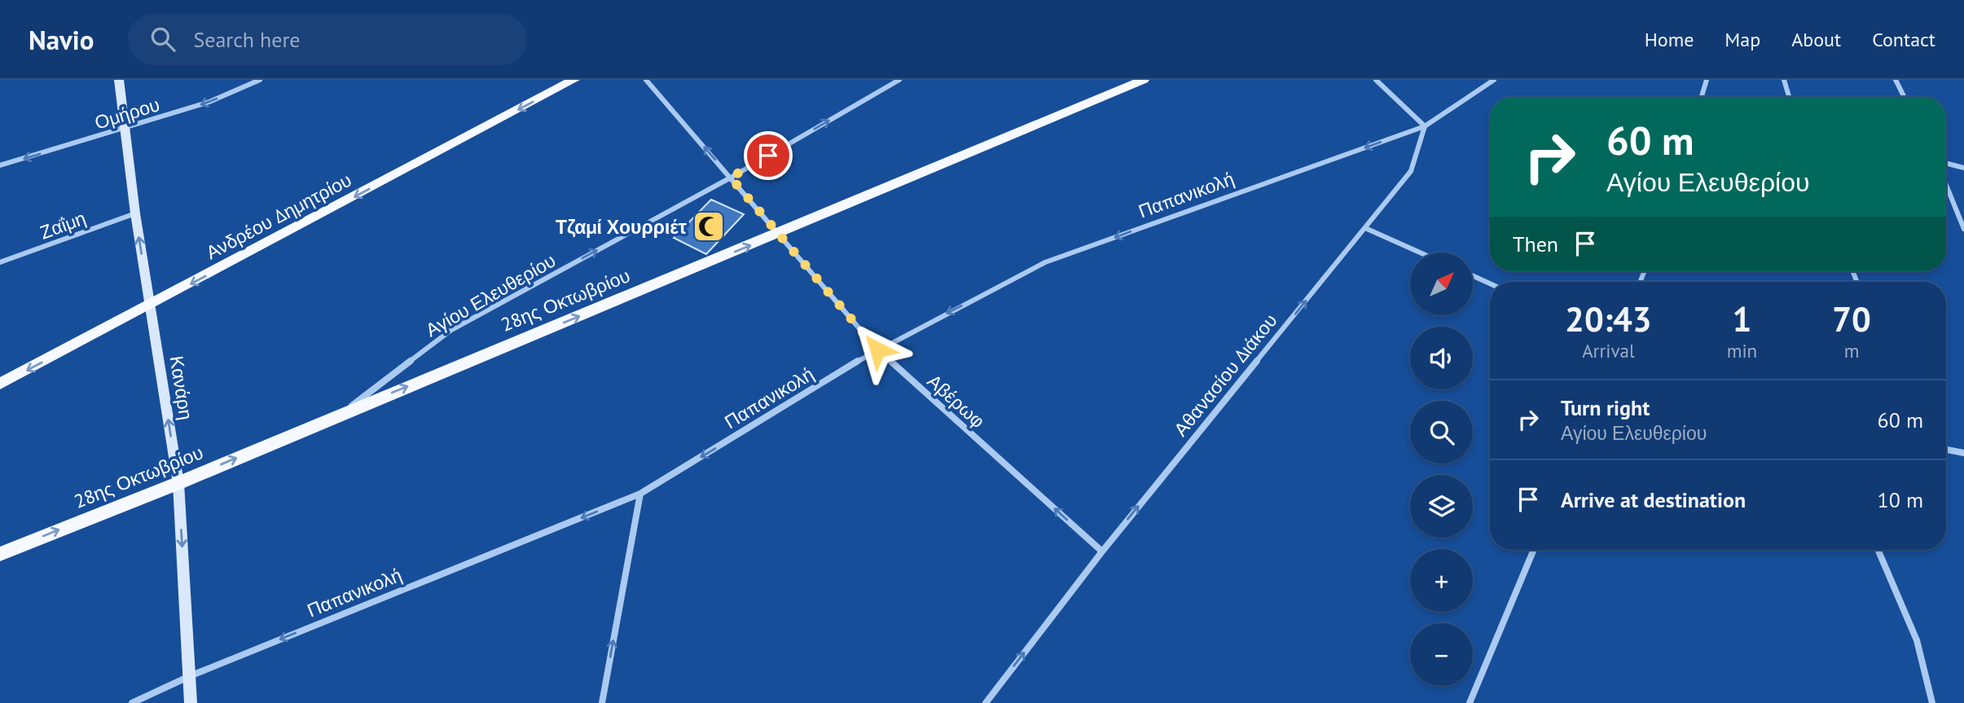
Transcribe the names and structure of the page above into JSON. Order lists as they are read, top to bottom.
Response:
{
  "streets": {
    "main road": ["Ανδρέου Δημητρίου", "28ης Οκτωβρίου"],
    "street": [
      "Ομήρου",
      "Παπανικολή",
      "Ζαΐμη",
      "Αγίου Ελευθερίου",
      "Αθανασίου Διάκου",
      "Κανάρη",
      "Αβέρωφ"
    ]
  },
  "crossings": [
    ["Ομήρου", "Κανάρη"],
    ["Παπανικολή", "Αθανασίου Διάκου"],
    ["Παπανικολή", "Κανάρη"],
    ["Παπανικολή", "Αβέρωφ"],
    ["Ανδρέου Δημητρίου", "Κανάρη"],
    ["Ζαΐμη", "Κανάρη"],
    ["Αγίου Ελευθερίου", "28ης Οκτωβρίου"],
    ["Αγίου Ελευθερίου", "Αβέρωφ"],
    ["28ης Οκτωβρίου", "Κανάρη"],
    ["28ης Οκτωβρίου", "Αβέρωφ"],
    ["Αθανασίου Διάκου", "Αβέρωφ"]
  ],
  "one_way": [
    "Ομήρου",
    "Παπανικολή",
    "Ανδρέου Δημητρίου",
    "Αγίου Ελευθερίου",
    "28ης Οκτωβρίου",
    "Αθανασίου Διάκου",
    "Αβέρωφ"
  ],
  "places": {
    "mosque": ["Τζαμί Χουρριέτ"]
  },
  "north": "top right",
  "page": {
    "header": "Navio",
    "search": "Search here",
    "nav": [
      "Home",
      "Map",
      "About",
      "Contact"
    ],
    "turn": ["60 m", "Αγίου Ελευθερίου"],
    "then": "Then",
    "map_buttons": ["+", "−"],
    "eta": [
      "20:43",
      "Arrival",
      "1",
      "min",
      "70",
      "m"
    ],
    "list": [
      {
        "name": "Turn right",
        "note": "Αγίου Ελευθερίου",
        "value": "60 m"
      },
      {
        "name": "Arrive at destination",
        "value": "10 m"
      }
    ]
  }
}
